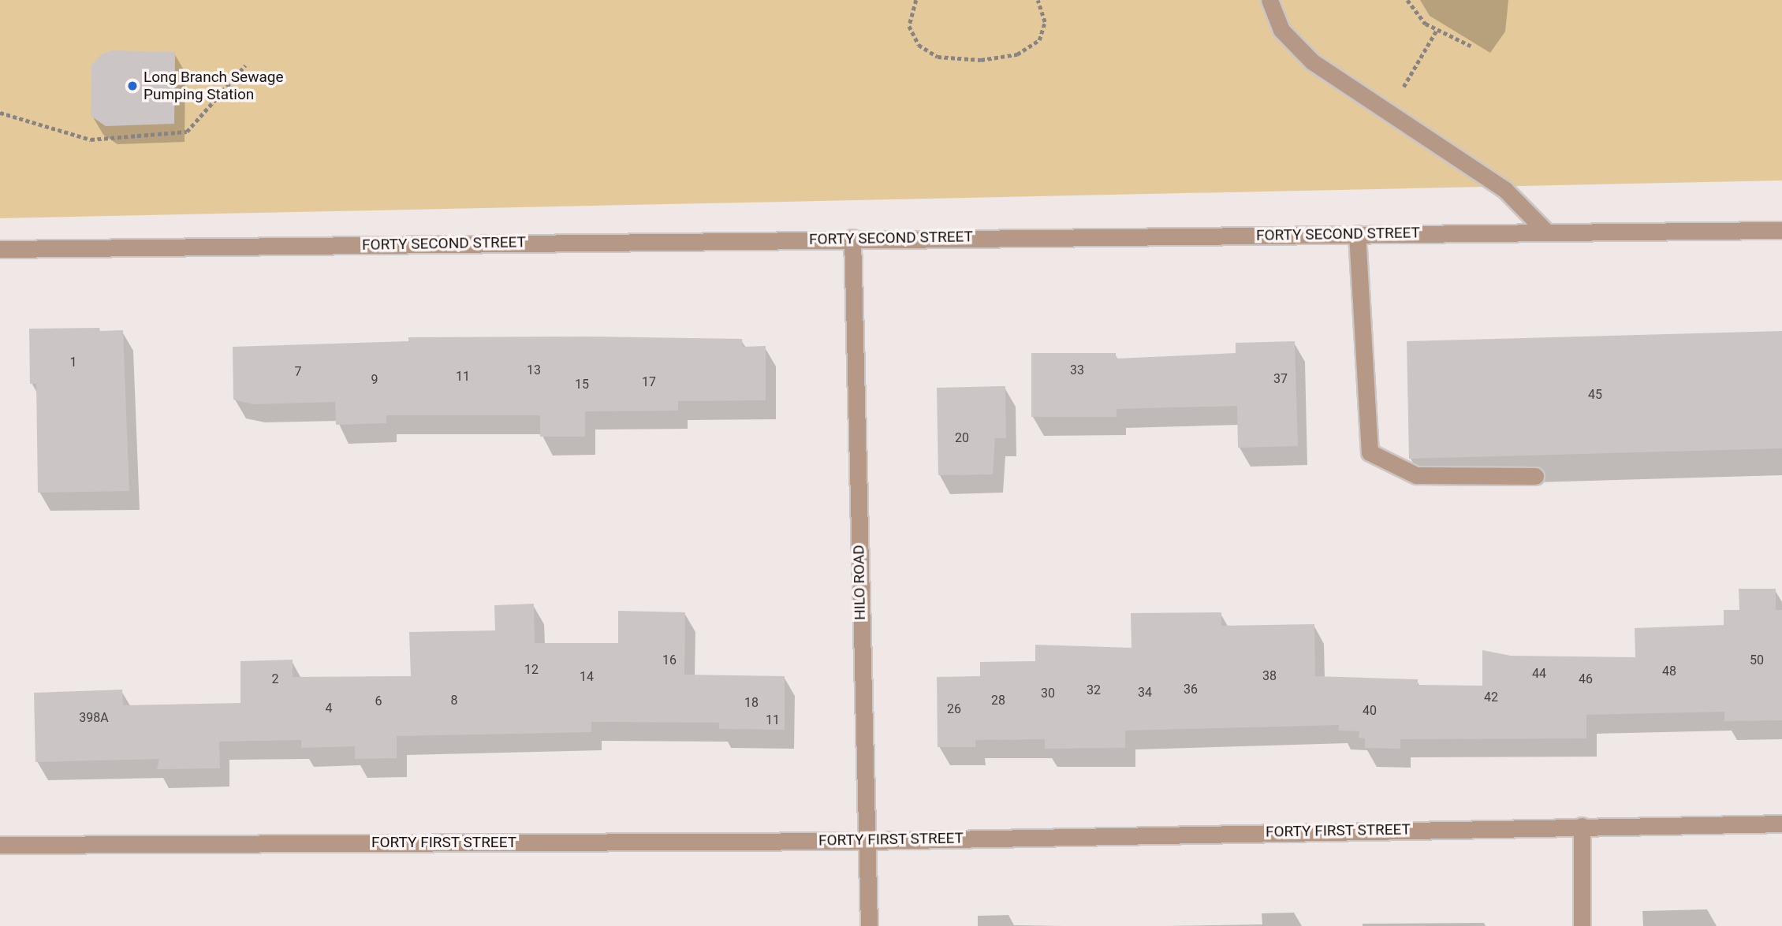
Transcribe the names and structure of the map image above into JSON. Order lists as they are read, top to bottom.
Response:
{
  "streets": {
    "street": ["FORTY SECOND STREET", "HILO ROAD", "FORTY FIRST STREET"]
  },
  "crossings": [
    ["FORTY SECOND STREET", "HILO ROAD"],
    ["HILO ROAD", "FORTY FIRST STREET"]
  ],
  "places": ["Long Branch Sewage Pumping Station"],
  "house_numbers": [
    "1",
    "13",
    "33",
    "7",
    "11",
    "37",
    "9",
    "17",
    "15",
    "45",
    "20",
    "16",
    "50",
    "12",
    "48",
    "44",
    "38",
    "14",
    "2",
    "46",
    "36",
    "32",
    "34",
    "30",
    "42",
    "8",
    "28",
    "6",
    "18",
    "4",
    "26",
    "40",
    "398A",
    "11"
  ]
}
